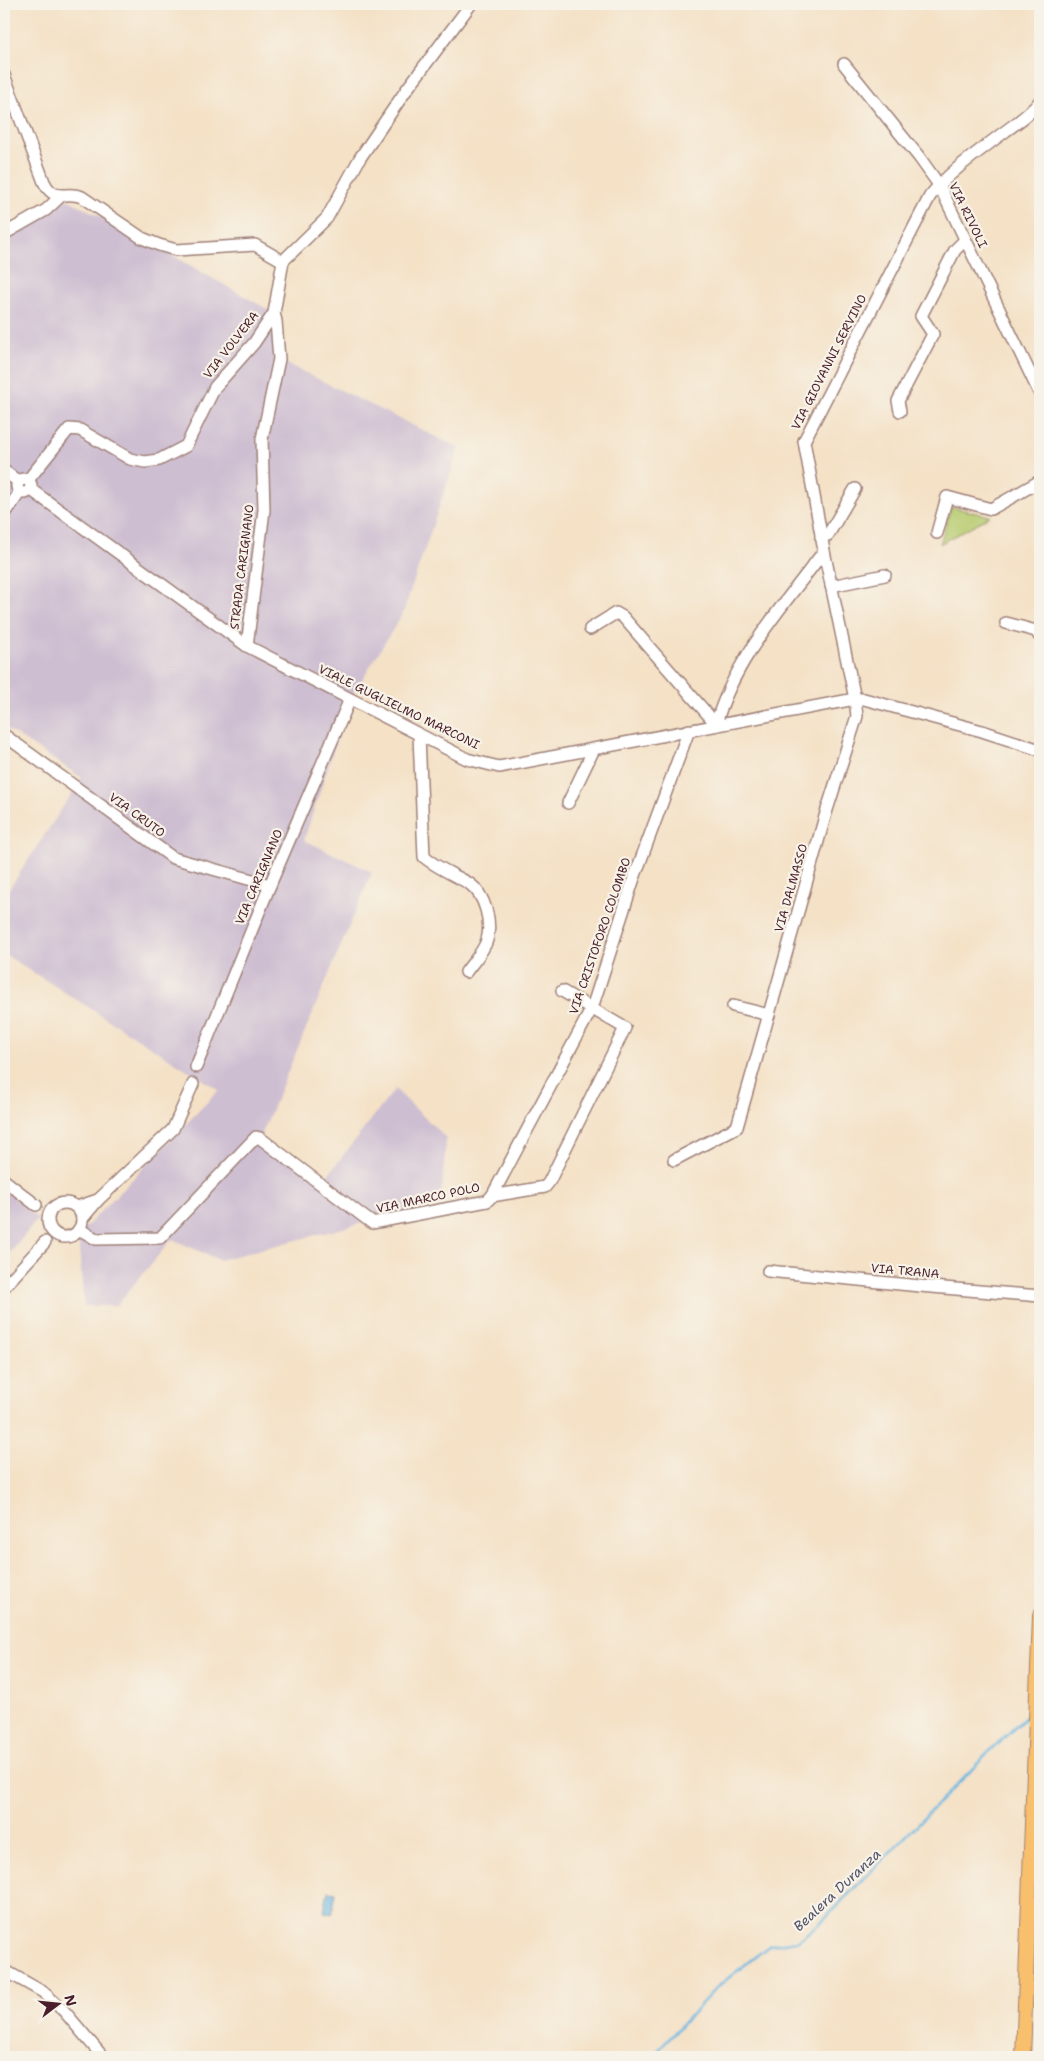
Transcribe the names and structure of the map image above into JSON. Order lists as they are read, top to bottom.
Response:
{
  "streets": {
    "street": [
      "VIA RIVOLI",
      "VIA VOLVERA",
      "VIA GIOVANNI SERVINO",
      "STRADA CARIGNANO",
      "VIALE GUGLIELMO MARCONI",
      "VIA CRUTO",
      "VIA CARIGNANO",
      "VIA DALMASSO",
      "VIA CRISTOFORO COLOMBO",
      "VIA MARCO POLO",
      "VIA TRANA"
    ]
  },
  "crossings": [
    ["VIA RIVOLI", "VIA GIOVANNI SERVINO"],
    ["VIA VOLVERA", "STRADA CARIGNANO"],
    ["VIA VOLVERA", "VIALE GUGLIELMO MARCONI"],
    ["VIA GIOVANNI SERVINO", "VIA DALMASSO"],
    ["STRADA CARIGNANO", "VIALE GUGLIELMO MARCONI"],
    ["VIALE GUGLIELMO MARCONI", "VIA CARIGNANO"],
    ["VIALE GUGLIELMO MARCONI", "VIA DALMASSO"],
    ["VIALE GUGLIELMO MARCONI", "VIA CRISTOFORO COLOMBO"],
    ["VIA CRUTO", "VIA CARIGNANO"],
    ["VIA CRISTOFORO COLOMBO", "VIA MARCO POLO"]
  ],
  "water": ["Bealera Duranza"],
  "north": "right"
}
